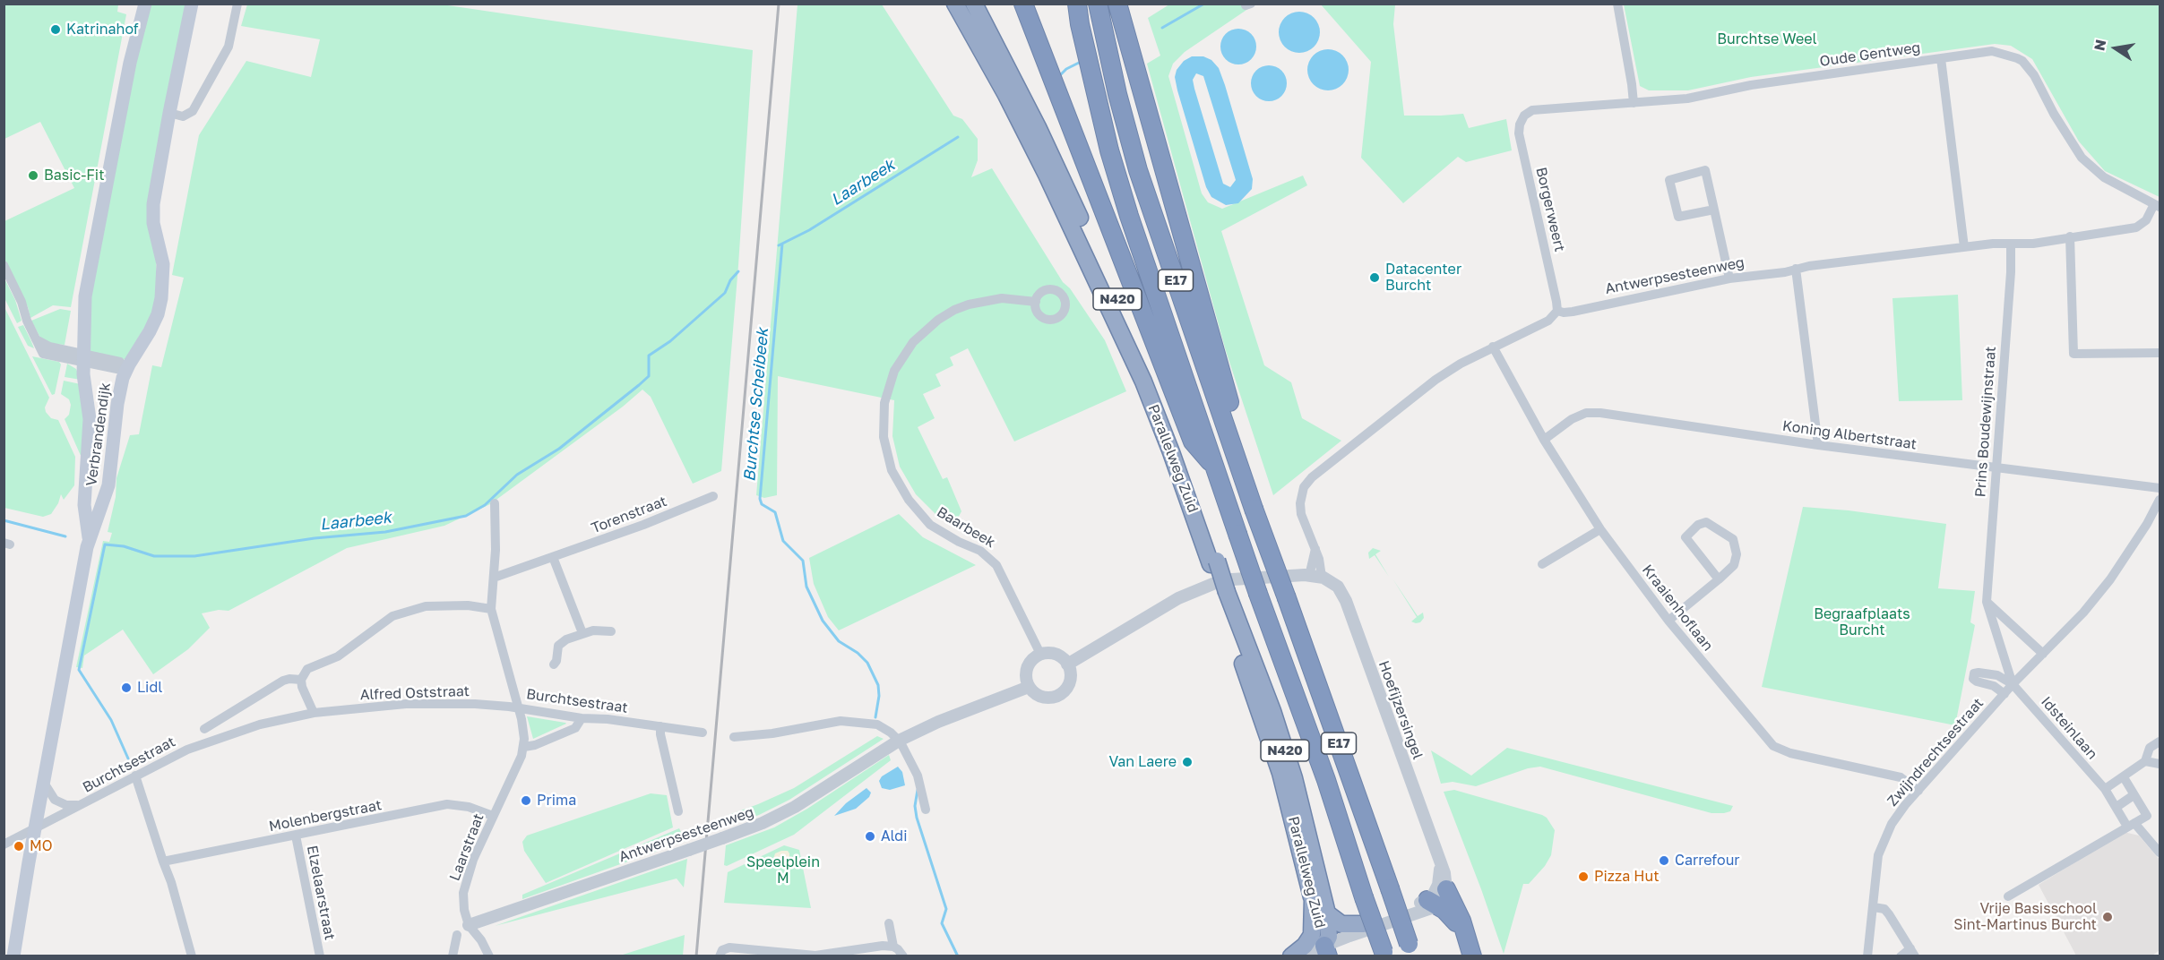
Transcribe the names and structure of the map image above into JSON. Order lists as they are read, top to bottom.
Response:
{
  "streets": {
    "highway": ["E17", "N420", "Parallelweg Zuid"],
    "main road": ["Verbrandendijk"],
    "street": [
      "Oude Gentweg",
      "Borgerweert",
      "Antwerpsesteenweg",
      "Prins Boudewijnstraat",
      "Koning Albertstraat",
      "Torenstraat",
      "Baarbeek",
      "Kraaienhoflaan",
      "Alfred Oststraat",
      "Burchtsestraat",
      "Hoefijzersingel",
      "Idsteinlaan",
      "Zwijndrechtsestraat",
      "Molenbergstraat",
      "Laarstraat",
      "Elzelaarstraat"
    ]
  },
  "crossings": [
    ["Oude Gentweg", "Borgerweert"],
    ["Oude Gentweg", "Antwerpsesteenweg"],
    ["Borgerweert", "Antwerpsesteenweg"],
    ["Antwerpsesteenweg", "Prins Boudewijnstraat"],
    ["Antwerpsesteenweg", "Baarbeek"],
    ["Antwerpsesteenweg", "Laarstraat"],
    ["Prins Boudewijnstraat", "Koning Albertstraat"],
    ["Prins Boudewijnstraat", "Idsteinlaan"],
    ["Prins Boudewijnstraat", "Zwijndrechtsestraat"],
    ["Verbrandendijk", "Burchtsestraat"],
    ["Koning Albertstraat", "Kraaienhoflaan"],
    ["Kraaienhoflaan", "Zwijndrechtsestraat"],
    ["Alfred Oststraat", "Burchtsestraat"],
    ["Alfred Oststraat", "Laarstraat"],
    ["Burchtsestraat", "Laarstraat"],
    ["Idsteinlaan", "Zwijndrechtsestraat"],
    ["Molenbergstraat", "Laarstraat"],
    ["Molenbergstraat", "Elzelaarstraat"]
  ],
  "water": ["Laarbeek", "Burchtse Scheibeek"],
  "parks": ["Burchtse Weel", "Begraafplaats Burcht", "Speelplein M"],
  "places": [
    "Katrinahof",
    "Basic-Fit",
    "Datacenter Burcht",
    "Lidl",
    "Van Laere",
    "Prima",
    "Aldi",
    "MO",
    "Carrefour",
    "Pizza Hut",
    "Vrije Basisschool Sint-Martinus Burcht"
  ],
  "north": "left"
}
